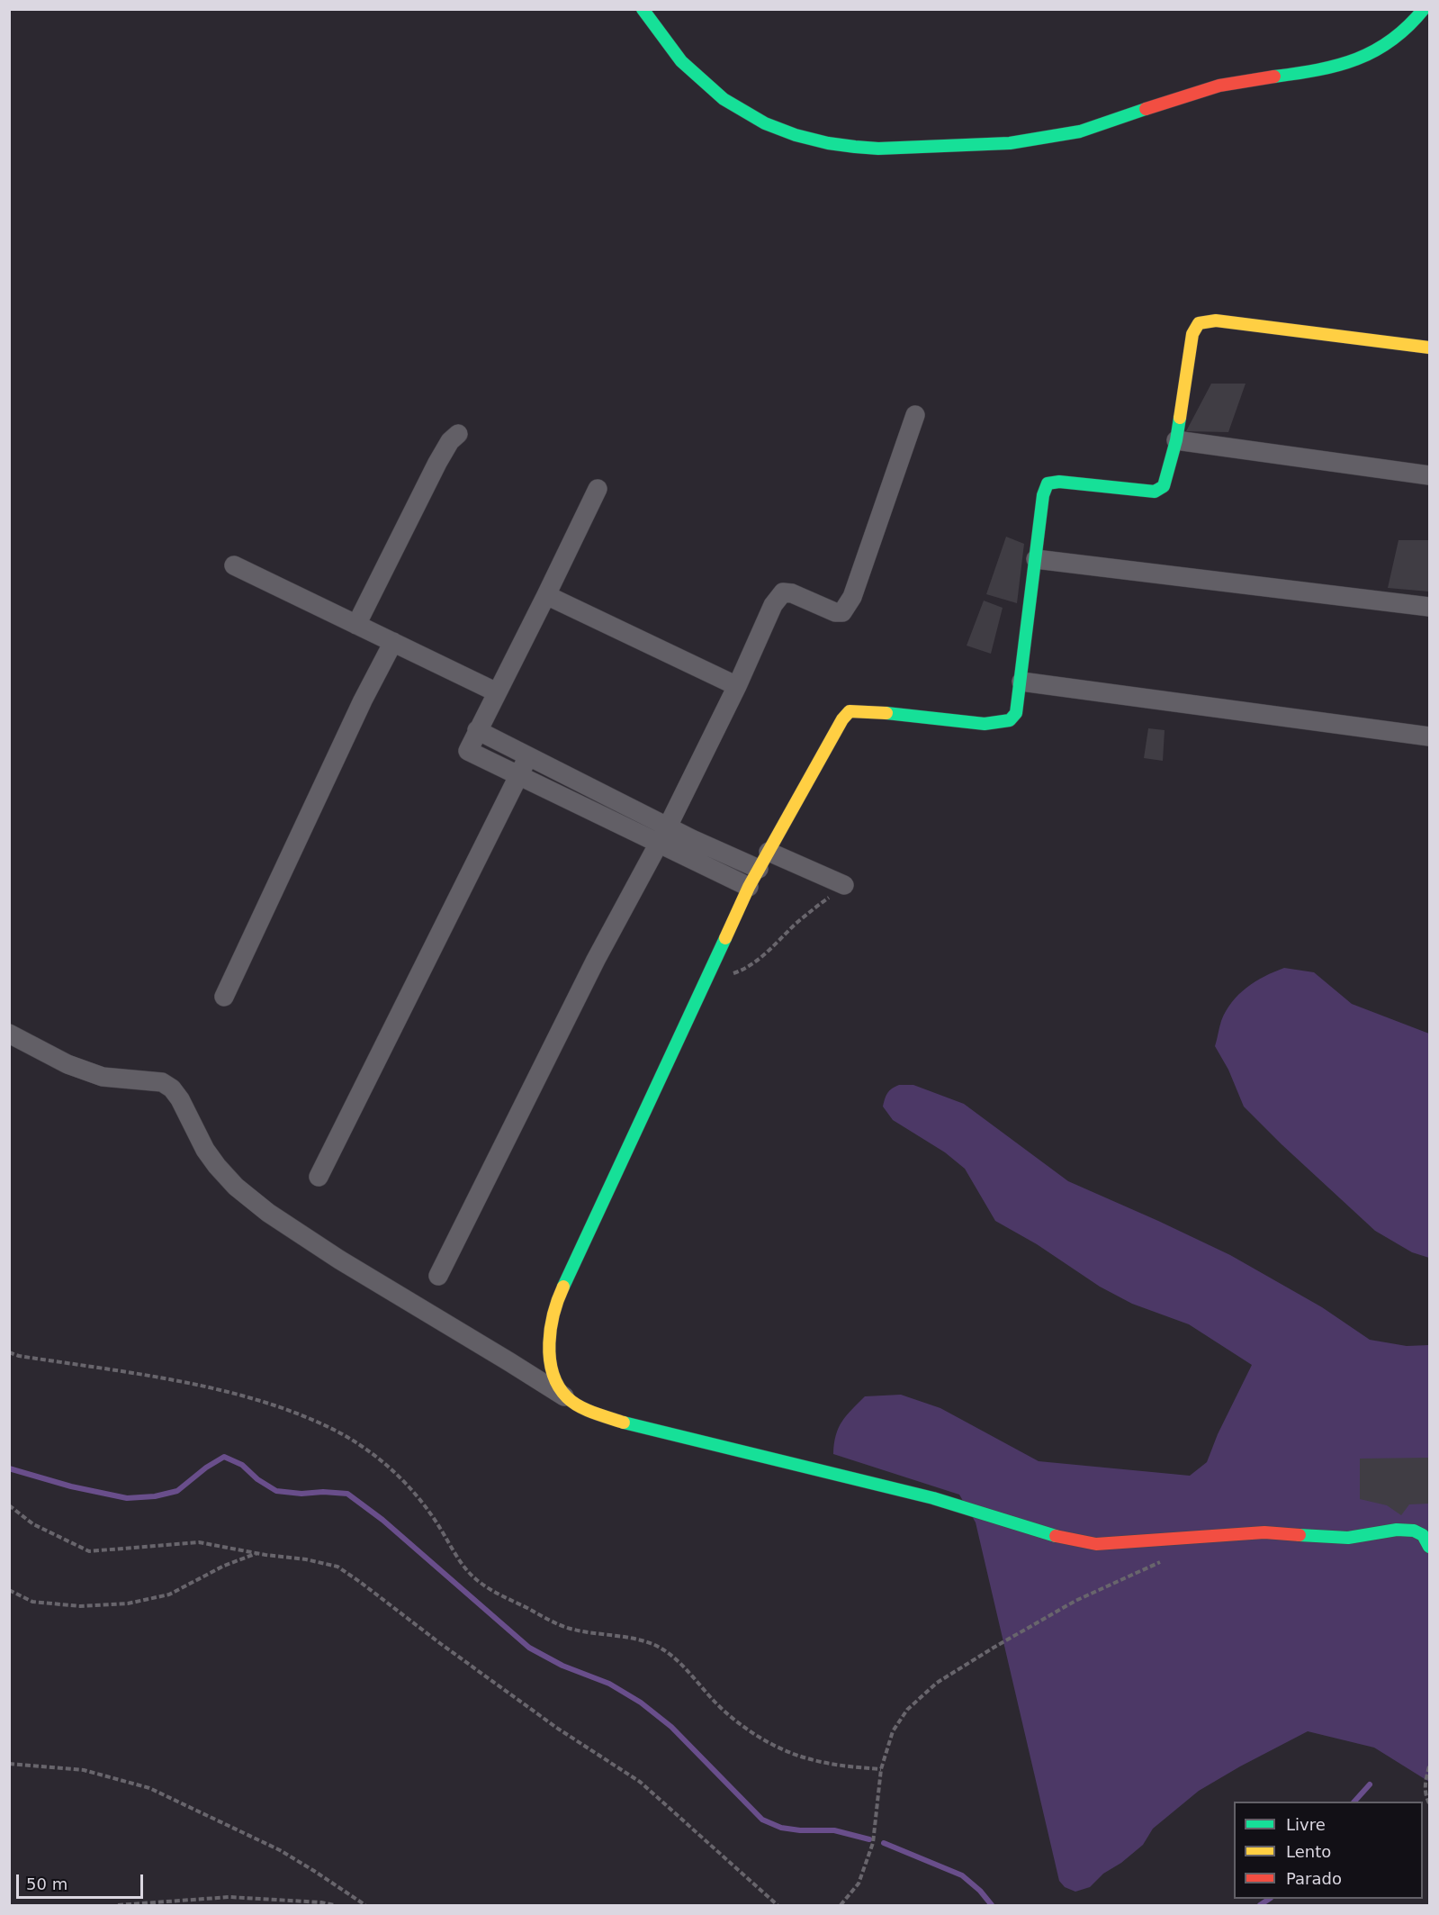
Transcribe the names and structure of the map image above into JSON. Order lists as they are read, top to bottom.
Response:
{
  "legend": ["Livre", "Lento", "Parado"],
  "scale_bar": "50 m"
}
